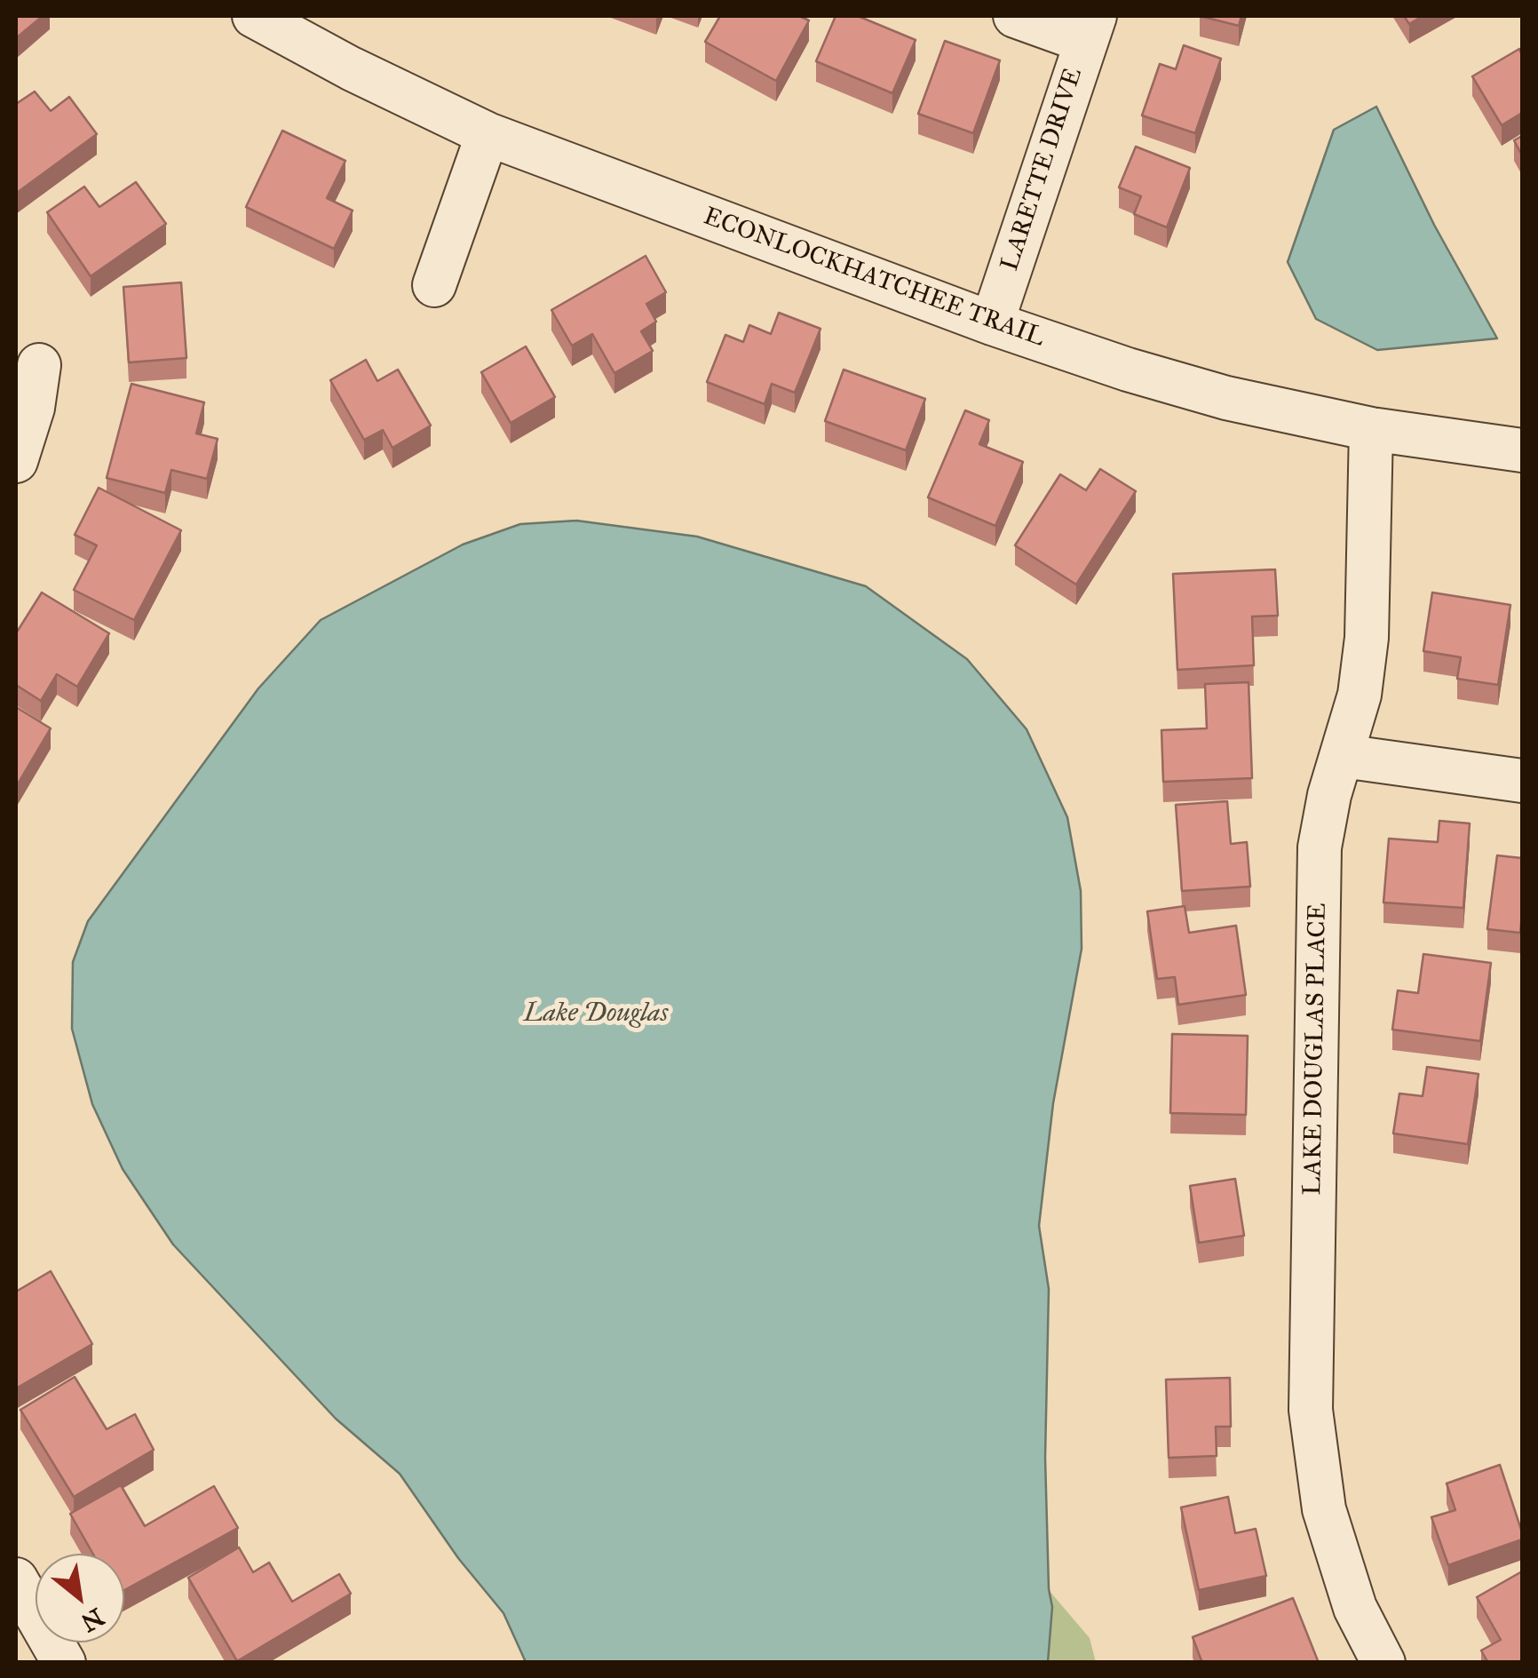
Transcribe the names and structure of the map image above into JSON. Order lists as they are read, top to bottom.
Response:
{
  "streets": {
    "street": ["LARETTE DRIVE", "ECONLOCKHATCHEE TRAIL", "LAKE DOUGLAS PLACE"]
  },
  "crossings": [
    ["LARETTE DRIVE", "ECONLOCKHATCHEE TRAIL"],
    ["ECONLOCKHATCHEE TRAIL", "LAKE DOUGLAS PLACE"]
  ],
  "water": ["Lake Douglas"],
  "north": "bottom right"
}
